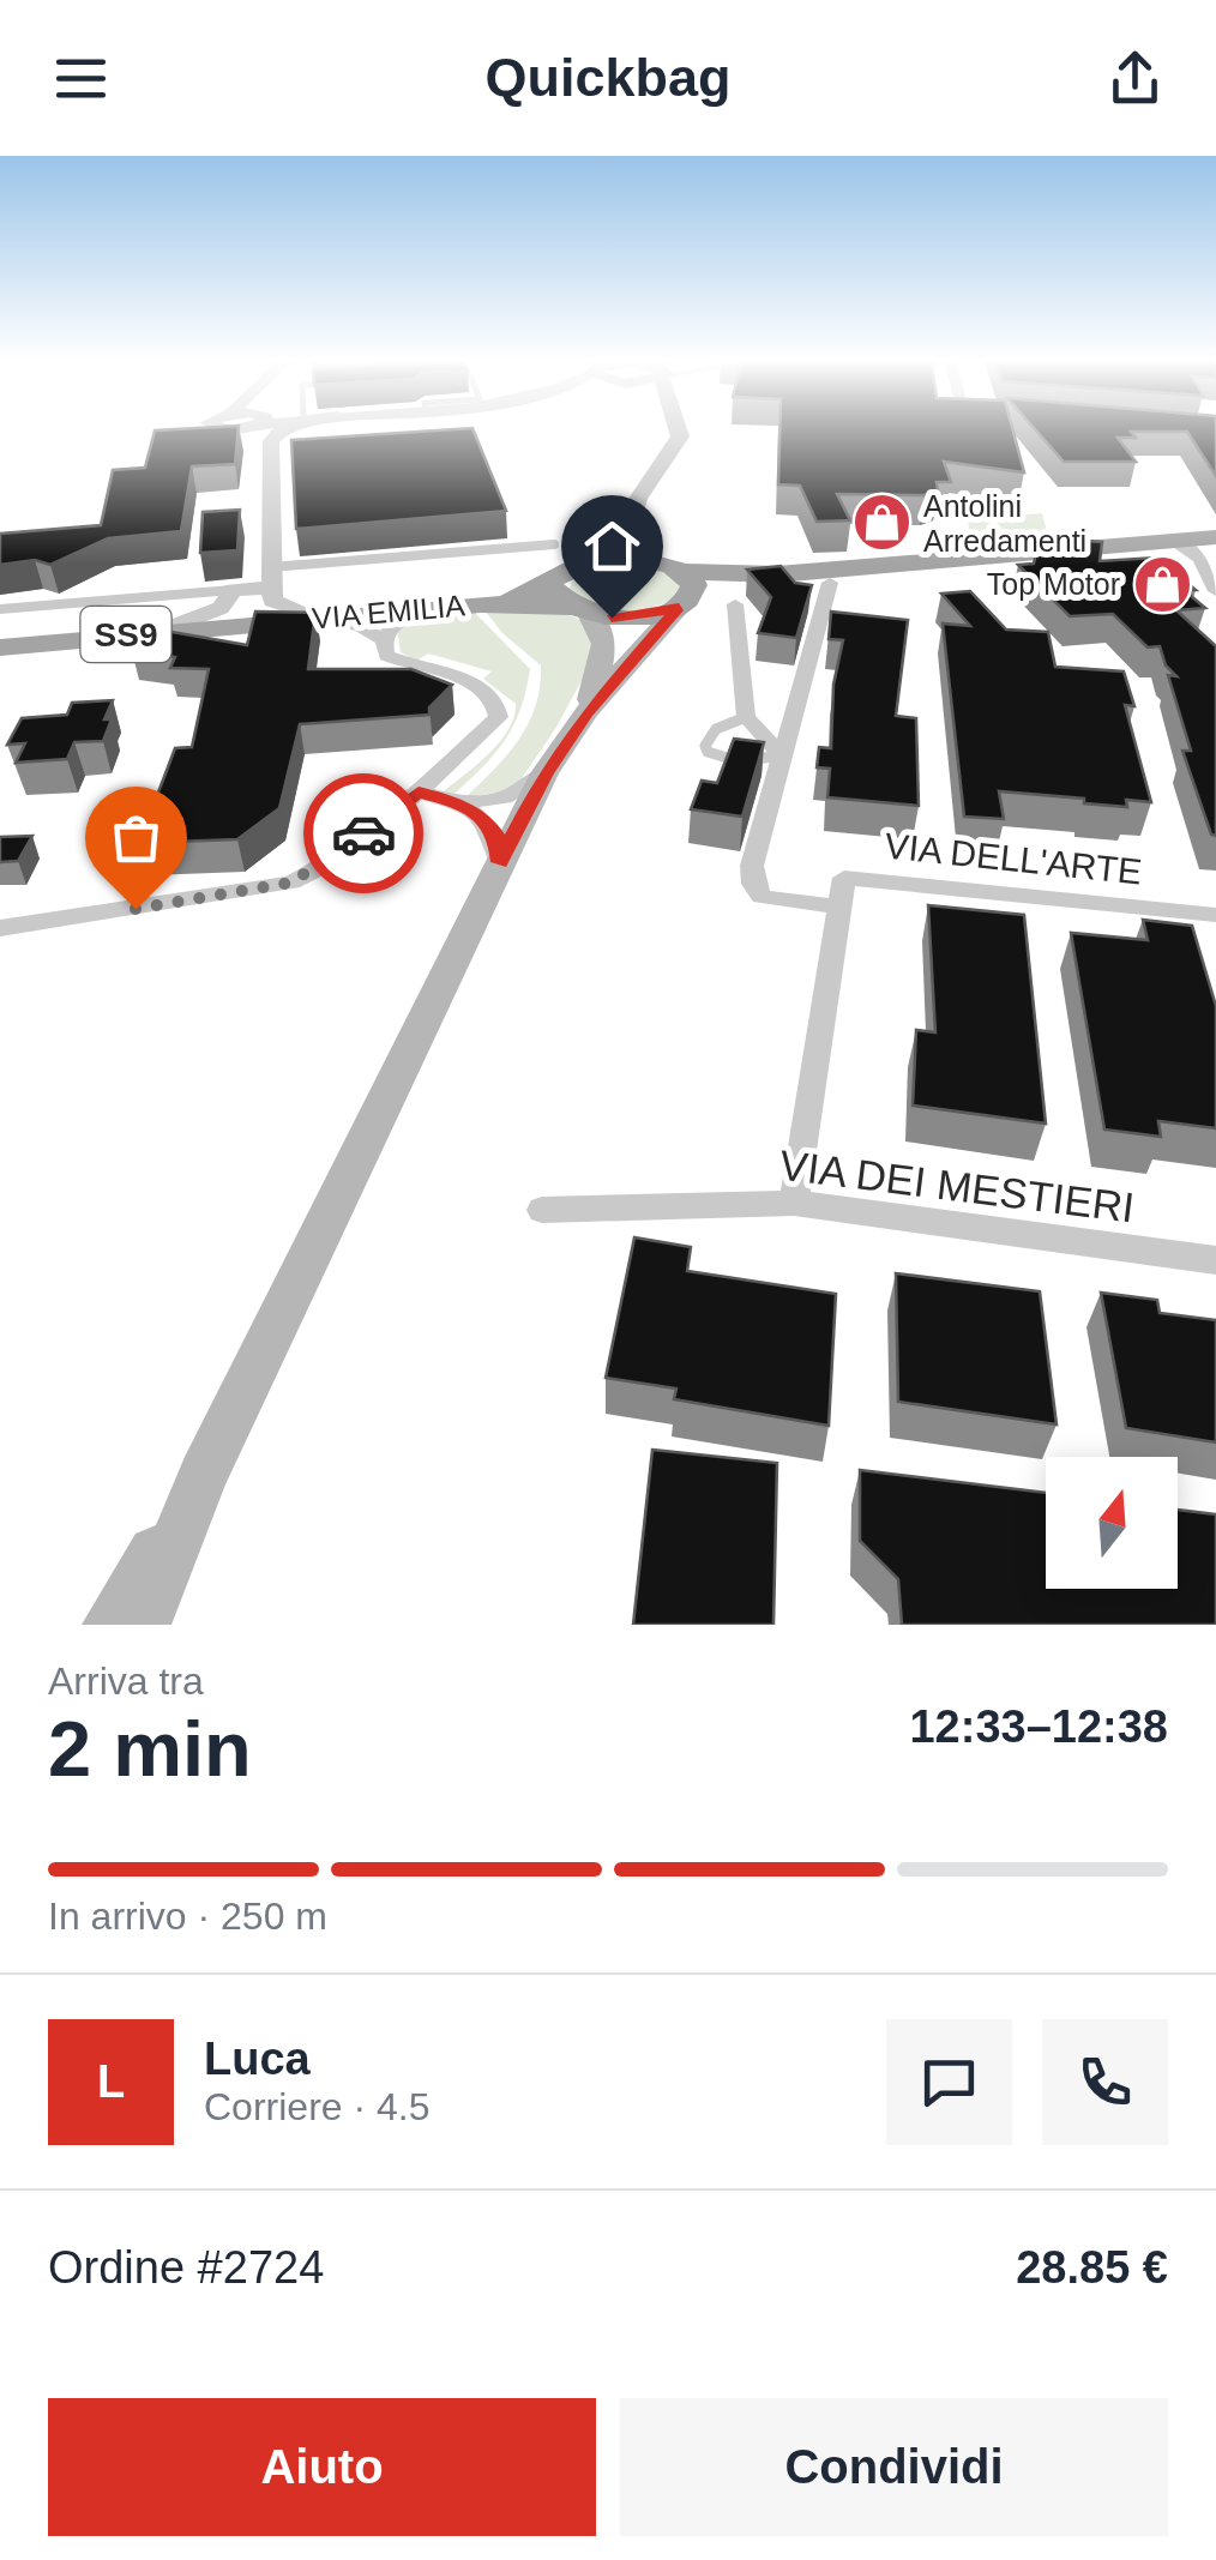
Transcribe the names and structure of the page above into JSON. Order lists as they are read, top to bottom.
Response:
{
  "streets": {
    "main road": ["VIA EMILIA", "SS9"],
    "street": ["VIA DELL'ARTE", "VIA DEI MESTIERI"]
  },
  "places": {
    "shop": ["Antolini Arredamenti", "Top Motor"]
  },
  "north": "top",
  "page": {
    "header": "Quickbag",
    "heading": ["2 min", "Arriva tra", "12:33–12:38"],
    "panel": [
      "Luca",
      "Corriere · 4.5",
      "Ordine #2724",
      "28.85 €"
    ],
    "bar": "In arrivo · 250 m",
    "round": "L",
    "buttons": ["Aiuto", "Condividi"]
  }
}
